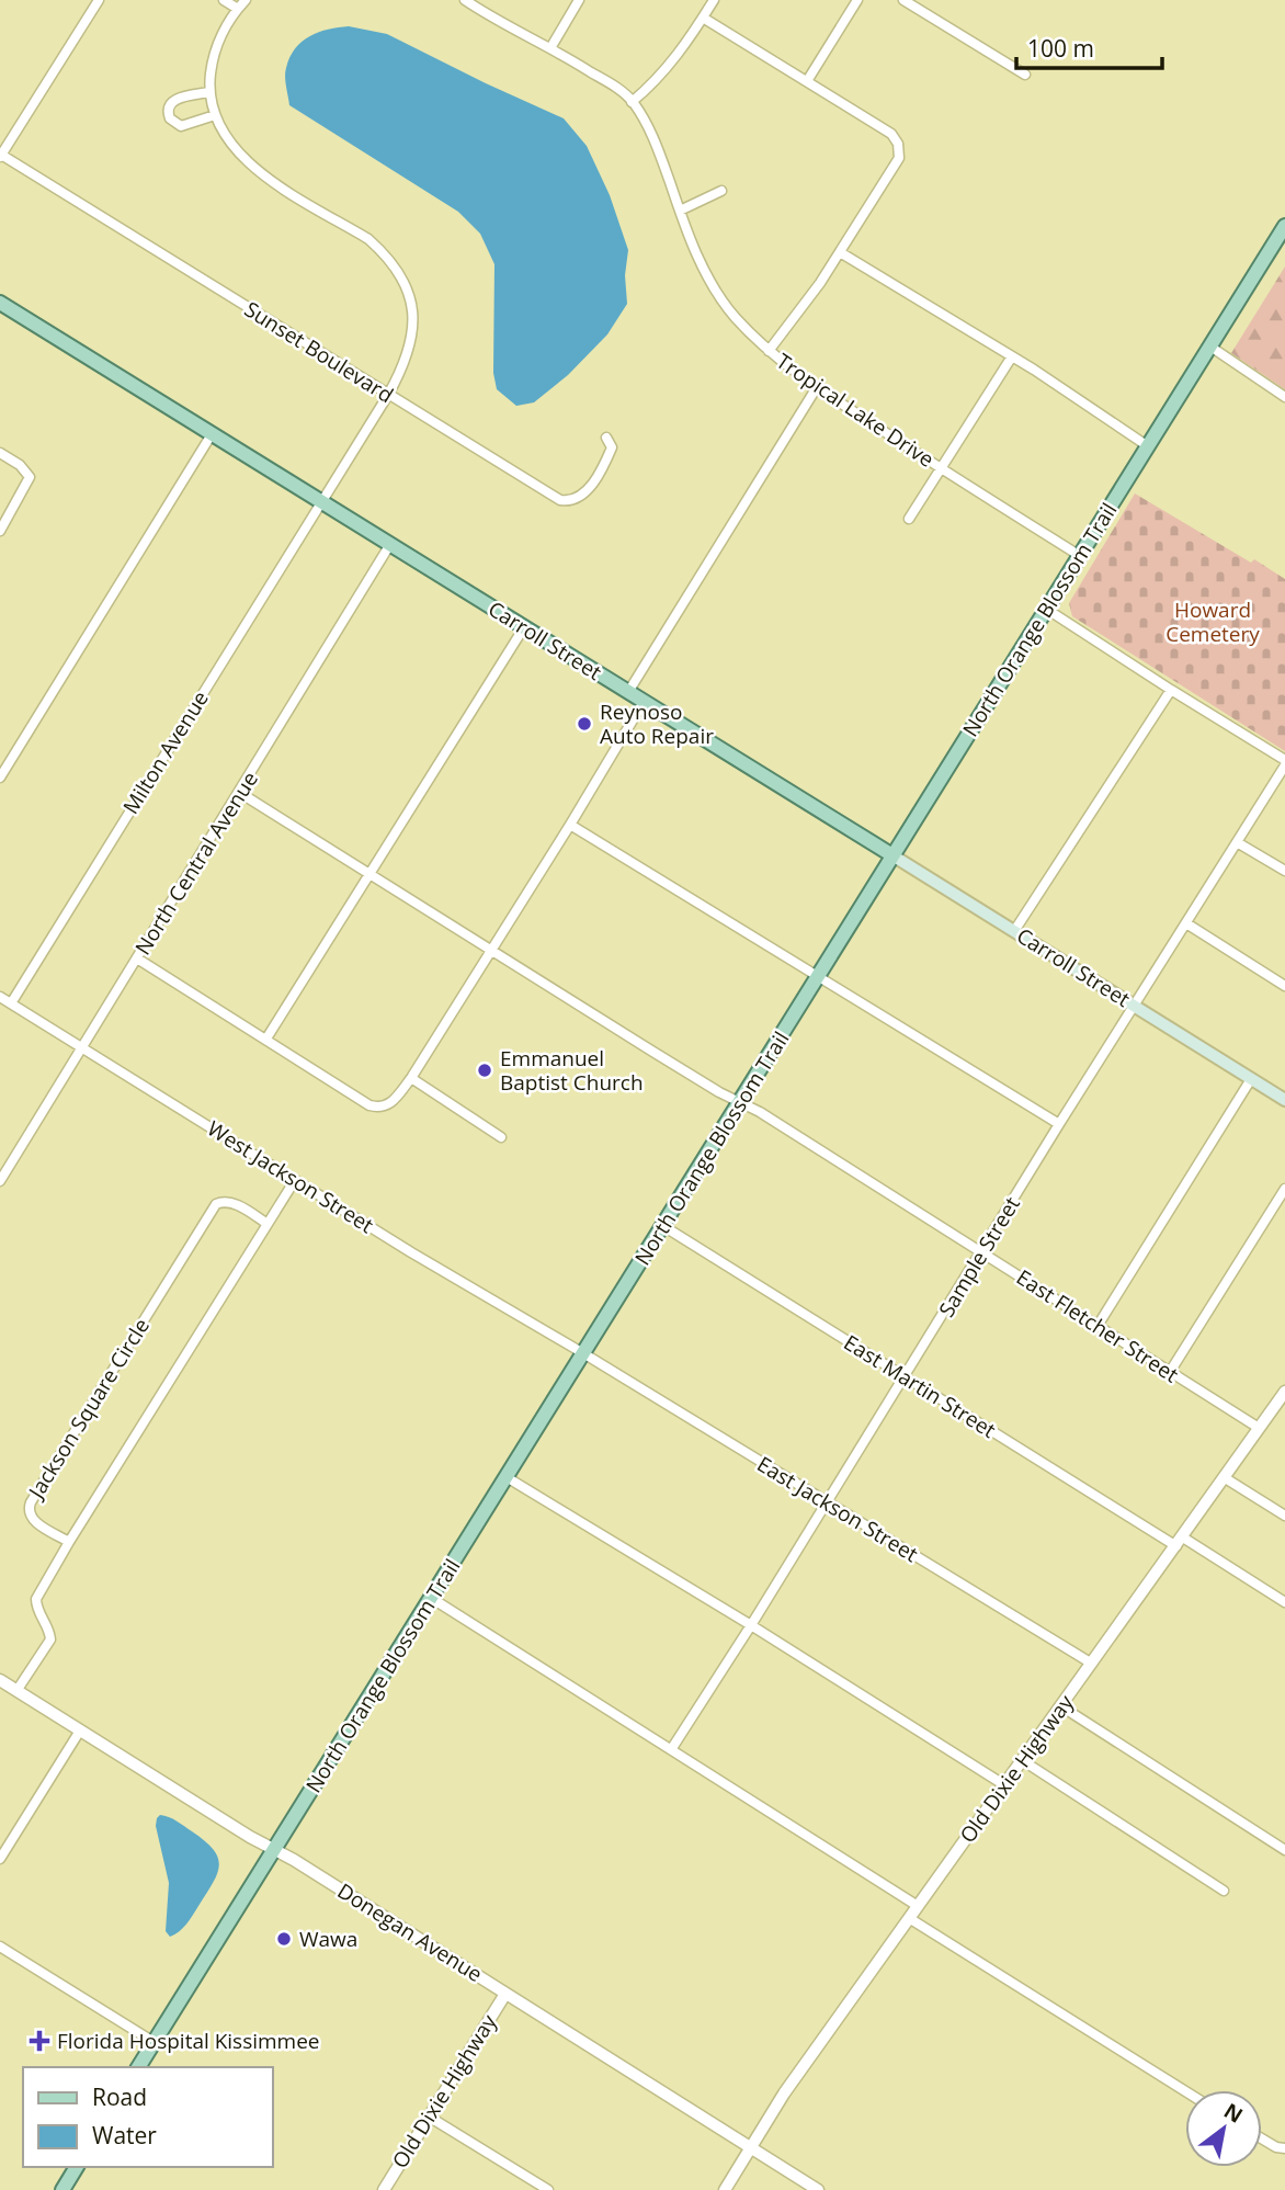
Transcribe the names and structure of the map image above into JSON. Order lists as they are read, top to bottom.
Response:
{
  "streets": {
    "main road": ["North Orange Blossom Trail", "Carroll Street"],
    "street": [
      "Sunset Boulevard",
      "Tropical Lake Drive",
      "Milton Avenue",
      "North Central Avenue",
      "West Jackson Street",
      "Sample Street",
      "East Fletcher Street",
      "East Martin Street",
      "Jackson Square Circle",
      "East Jackson Street",
      "Old Dixie Highway",
      "Donegan Avenue"
    ]
  },
  "crossings": [
    ["Tropical Lake Drive", "North Orange Blossom Trail"],
    ["North Orange Blossom Trail", "Carroll Street"],
    ["North Orange Blossom Trail", "West Jackson Street"],
    ["North Orange Blossom Trail", "East Fletcher Street"],
    ["North Orange Blossom Trail", "East Martin Street"],
    ["North Orange Blossom Trail", "East Jackson Street"],
    ["North Orange Blossom Trail", "Donegan Avenue"],
    ["Carroll Street", "Milton Avenue"],
    ["Carroll Street", "North Central Avenue"],
    ["Carroll Street", "Sample Street"],
    ["Milton Avenue", "West Jackson Street"],
    ["North Central Avenue", "West Jackson Street"],
    ["North Central Avenue", "East Fletcher Street"],
    ["West Jackson Street", "East Jackson Street"],
    ["Sample Street", "East Fletcher Street"],
    ["Sample Street", "East Martin Street"],
    ["Sample Street", "East Jackson Street"],
    ["East Fletcher Street", "Old Dixie Highway"],
    ["East Martin Street", "Old Dixie Highway"],
    ["East Jackson Street", "Old Dixie Highway"],
    ["Old Dixie Highway", "Donegan Avenue"]
  ],
  "parks": ["Howard Cemetery"],
  "places": {
    "other": ["Reynoso Auto Repair", "Emmanuel Baptist Church", "Wawa"],
    "health": ["Florida Hospital Kissimmee"]
  },
  "legend": ["Road", "Water"],
  "scale_bar": "100 m",
  "north": "top right"
}
